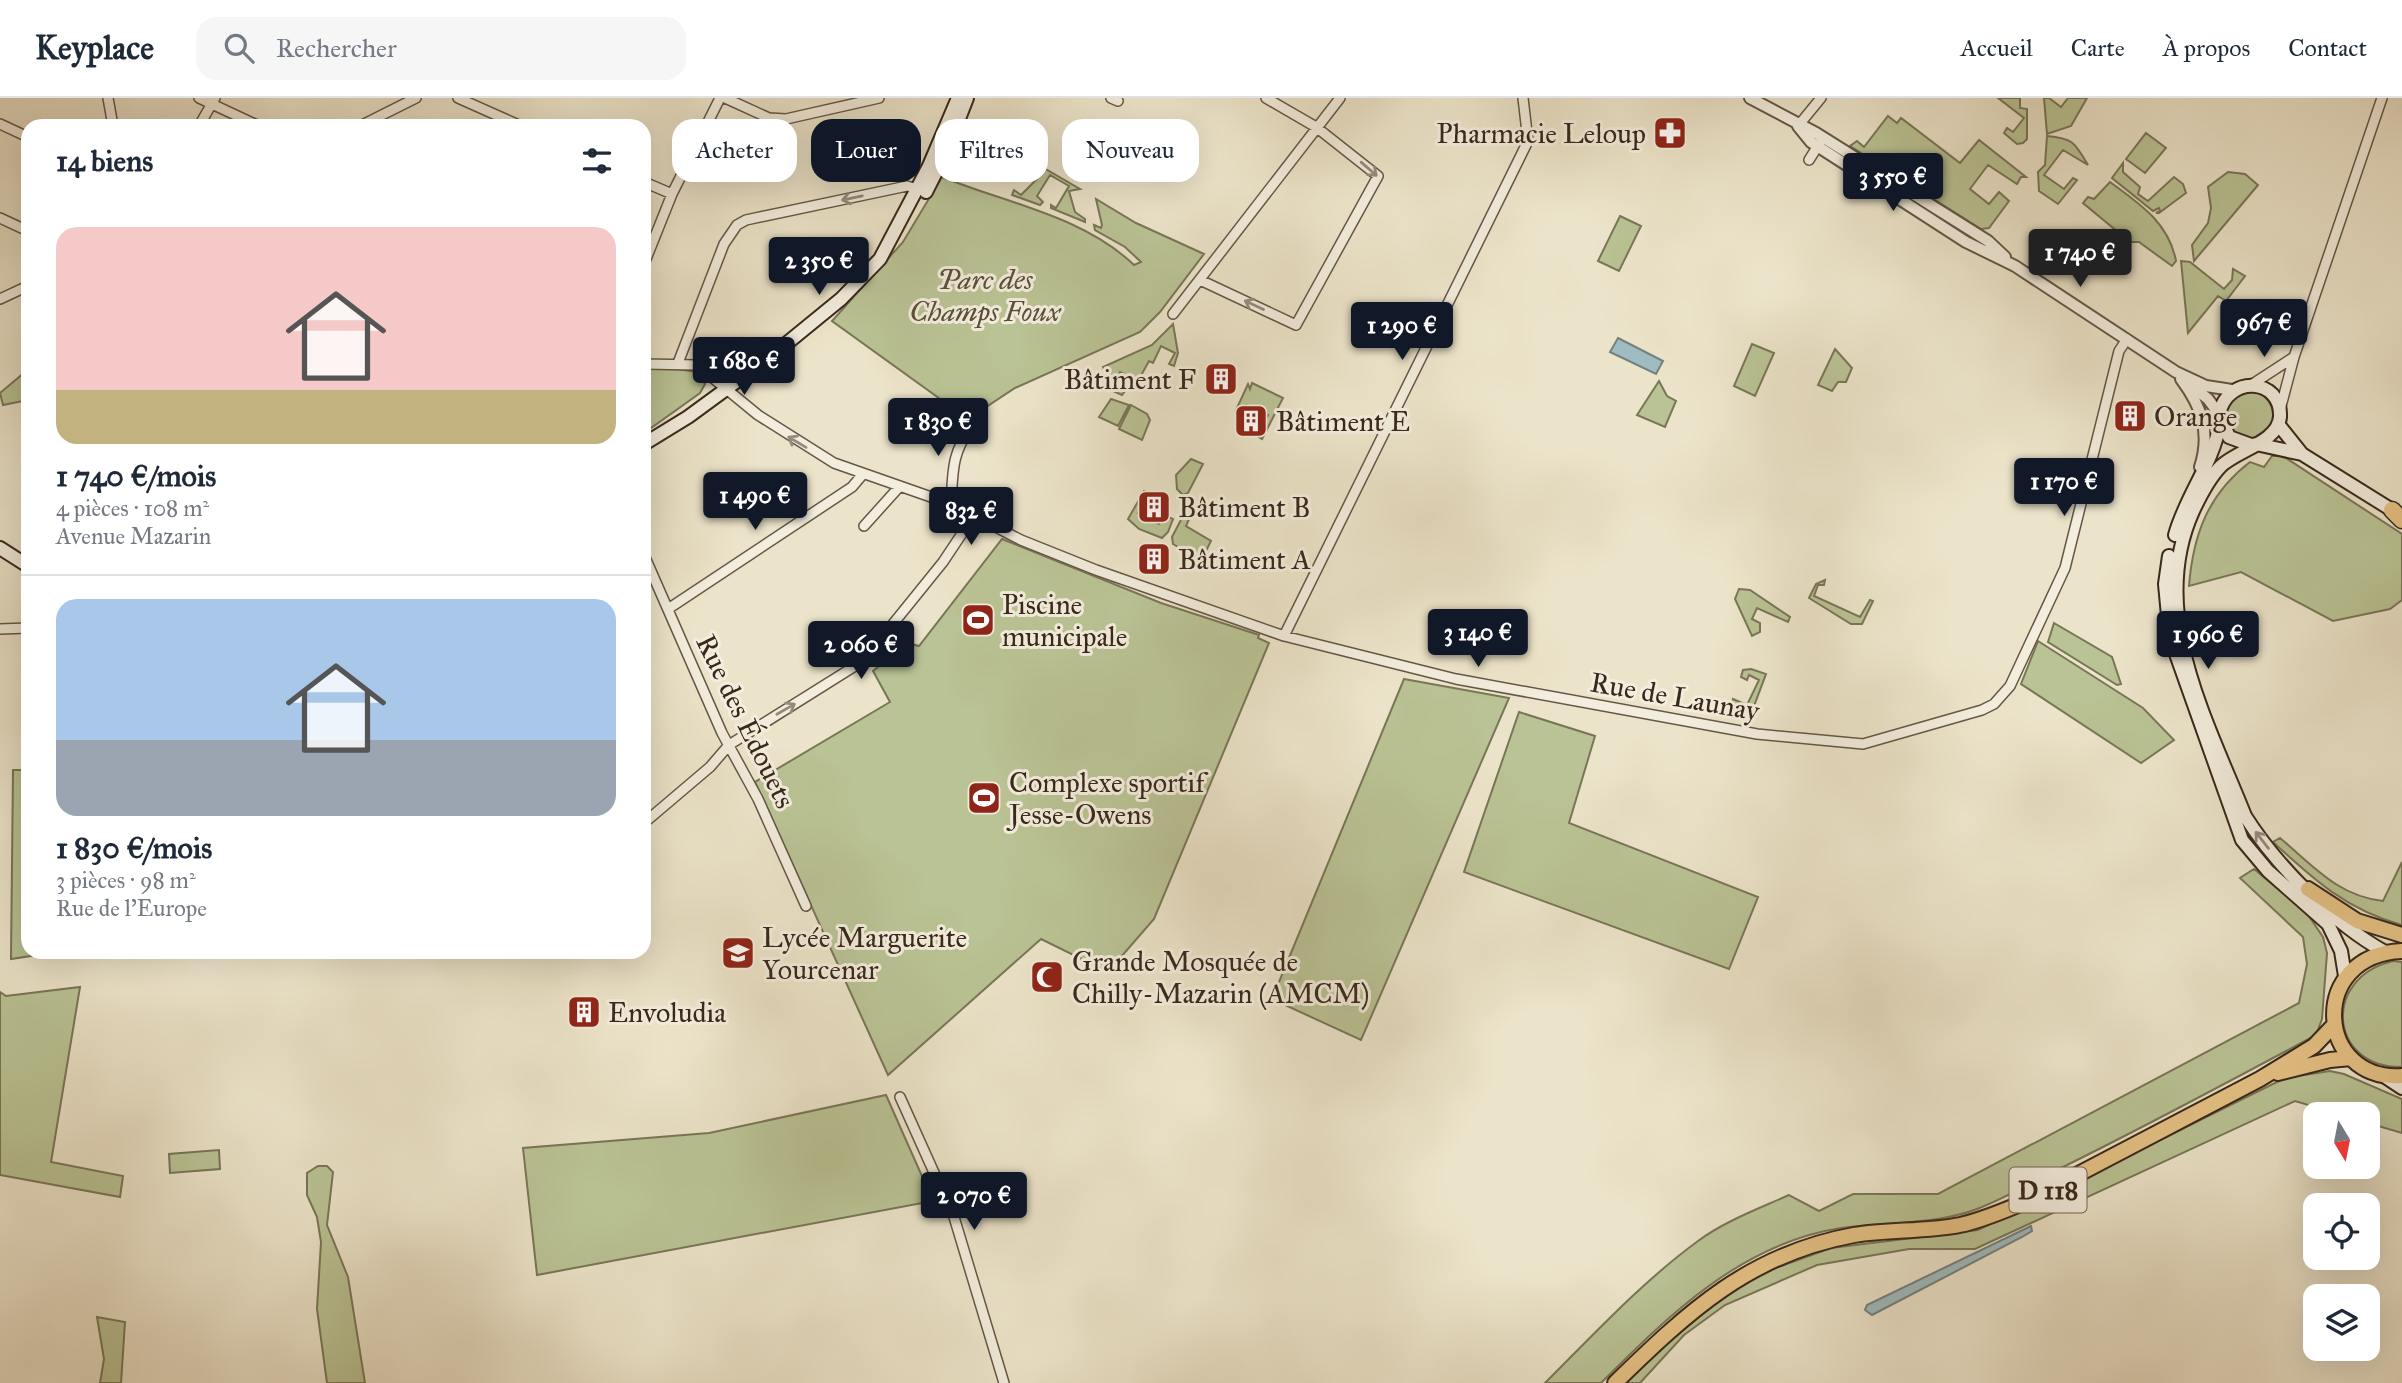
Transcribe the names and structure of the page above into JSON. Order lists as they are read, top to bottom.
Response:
{
  "streets": {
    "main road": ["D 118"],
    "street": ["Rue de Launay", "Rue des Édouets"]
  },
  "parks": ["Parc des Champs Foux"],
  "places": {
    "pharmacy": ["Pharmacie Leloup"],
    "building": [
      "Bâtiment F",
      "Orange",
      "Bâtiment E",
      "Bâtiment B",
      "Bâtiment A",
      "Envoludia"
    ],
    "sports": ["Piscine municipale", "Complexe sportif Jesse-Owens"],
    "school or university": ["Lycée Marguerite Yourcenar"],
    "mosque": ["Grande Mosquée de Chilly-Mazarin (AMCM)"]
  },
  "north": "bottom",
  "page": {
    "header": "Keyplace",
    "search": "Rechercher",
    "nav": [
      "Accueil",
      "Carte",
      "À propos",
      "Contact"
    ],
    "chip": [
      "Acheter",
      "Louer",
      "Filtres",
      "Nouveau"
    ],
    "heading": "14 biens",
    "price": [
      "3 550 €",
      "1 740 €",
      "2 350 €",
      "967 €",
      "1 290 €",
      "1 680 €",
      "1 830 €",
      "1 170 €",
      "1 490 €",
      "832 €",
      "3 140 €",
      "1 960 €",
      "2 060 €",
      "2 070 €"
    ],
    "list": [
      {
        "name": "1 740 €/mois",
        "note": "4 pièces · 108 m² · Avenue Mazarin"
      },
      {
        "name": "1 830 €/mois",
        "note": "3 pièces · 98 m² · Rue de l'Europe"
      }
    ]
  }
}
